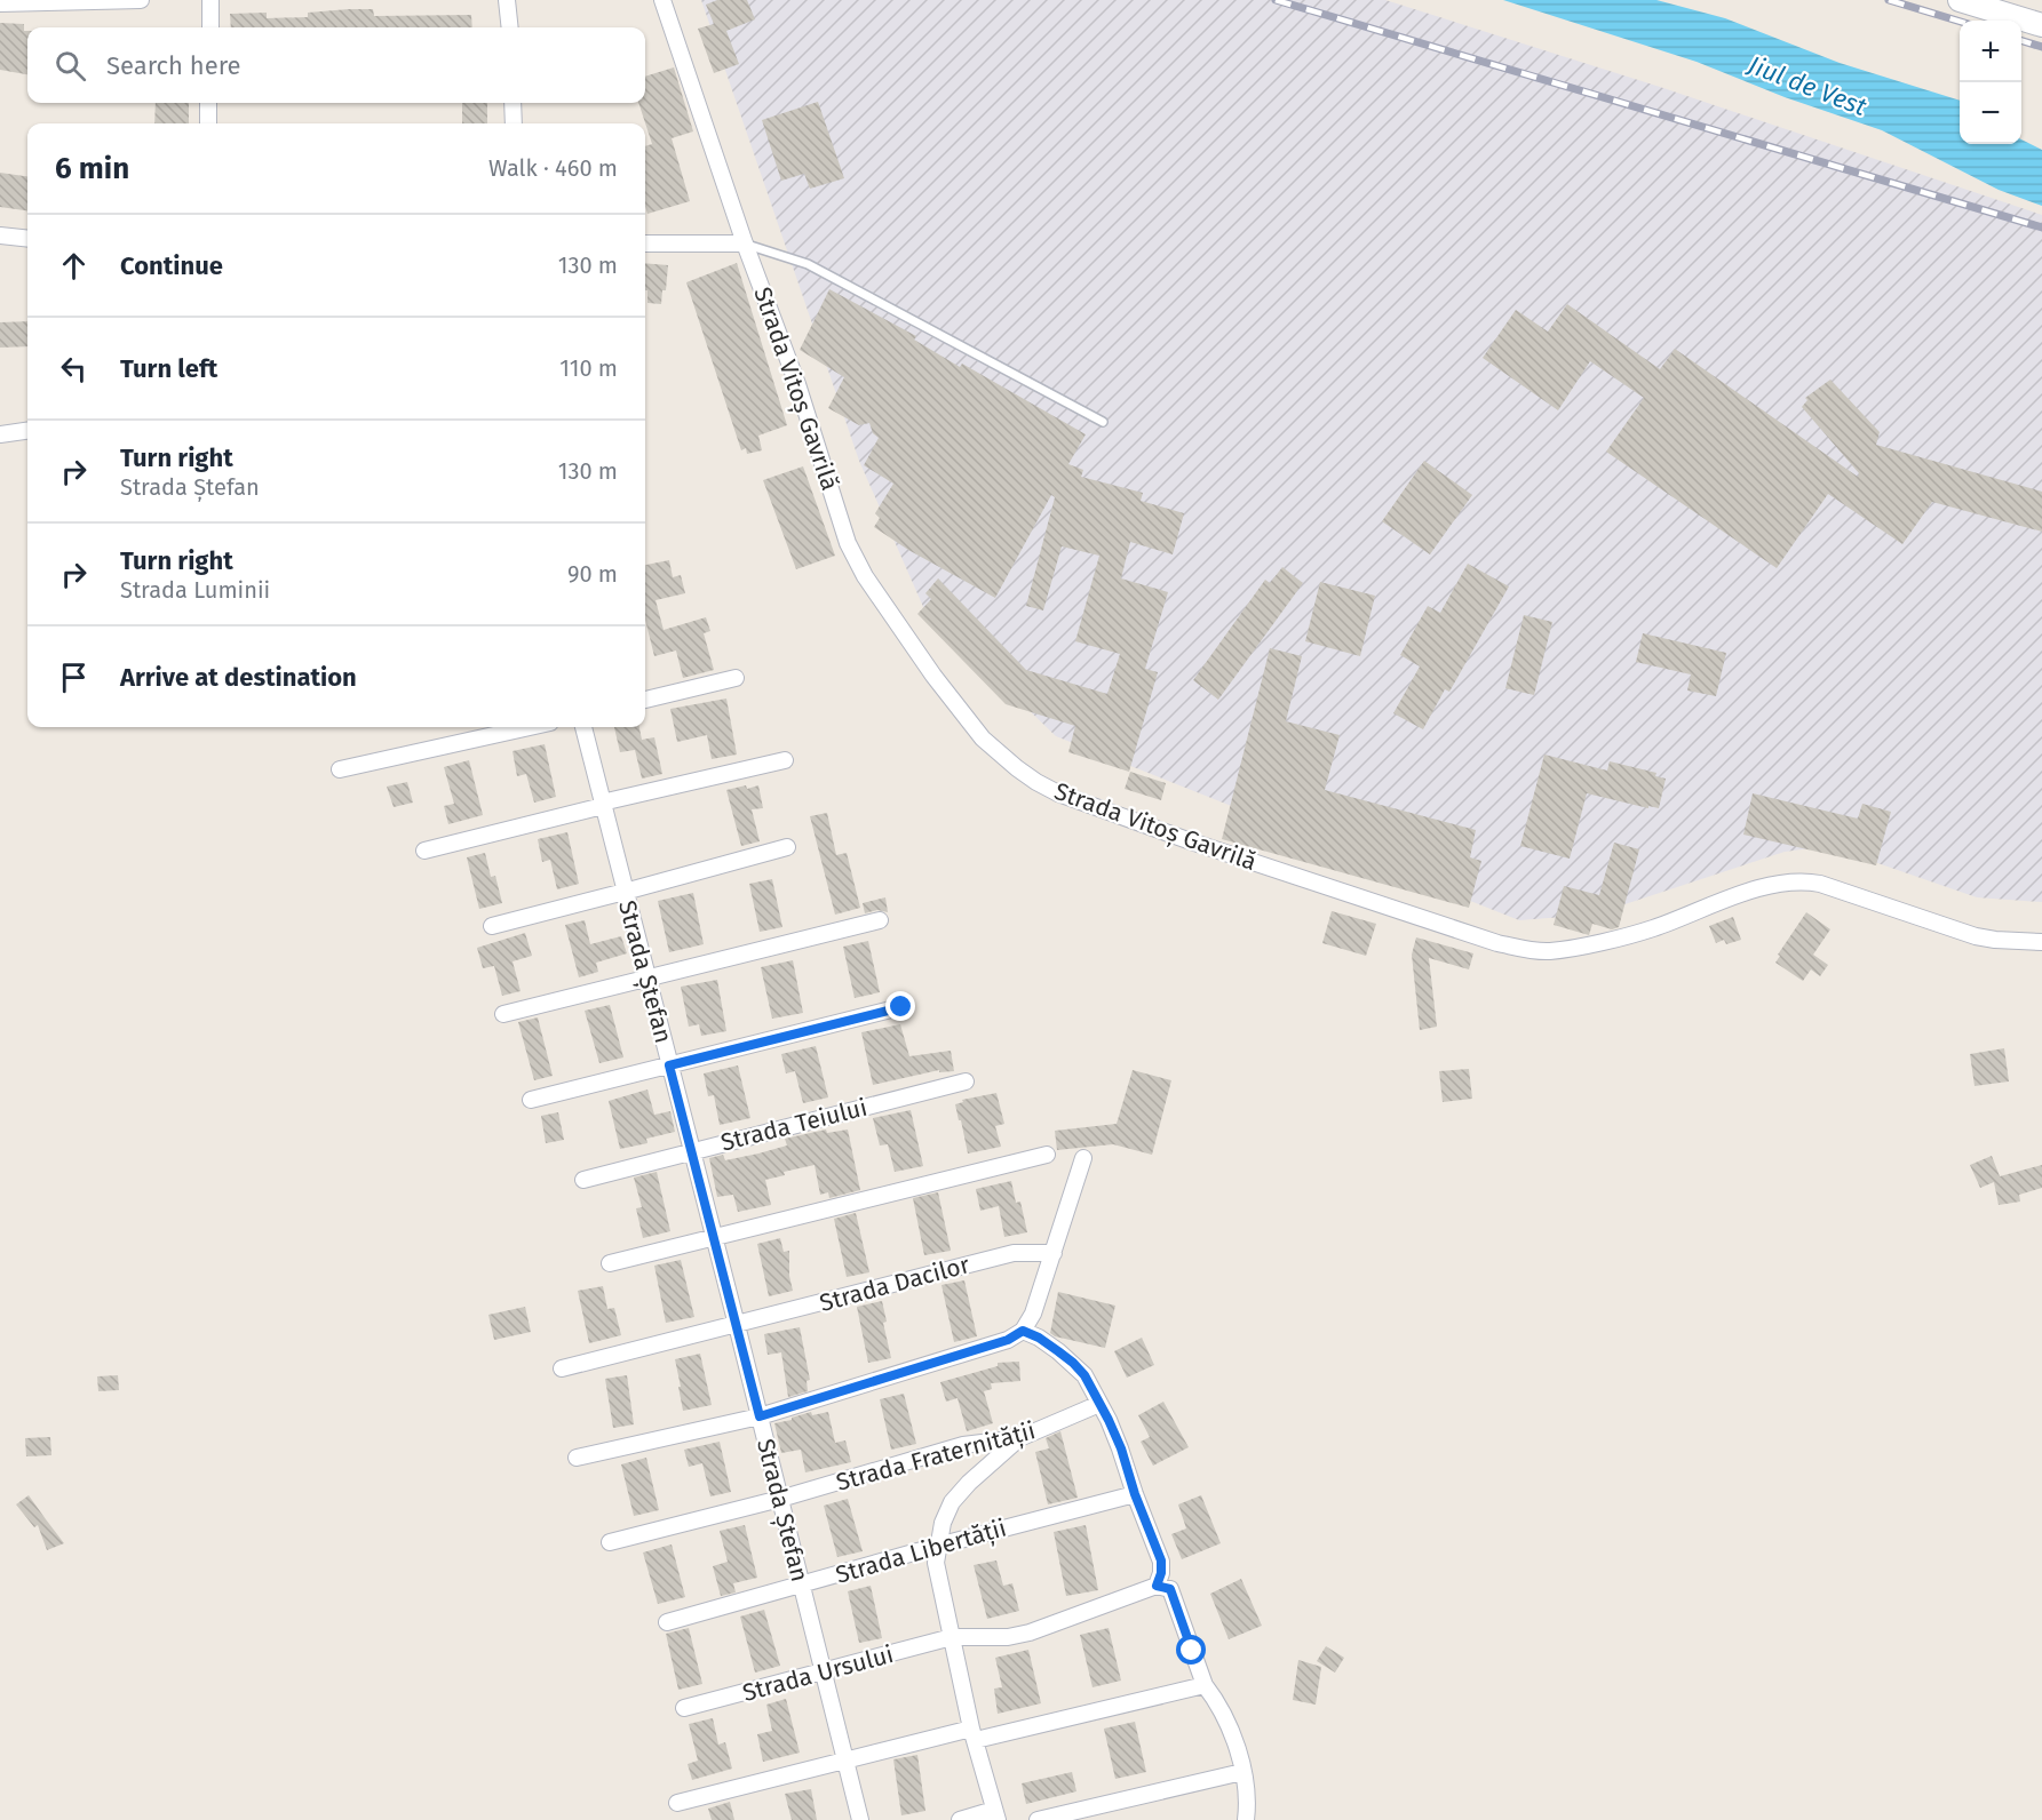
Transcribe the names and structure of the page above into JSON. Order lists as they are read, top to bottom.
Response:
{
  "streets": {
    "street": [
      "Strada Vitoș Gavrilă",
      "Strada Ștefan",
      "Strada Teiului",
      "Strada Dacilor",
      "Strada Fraternității",
      "Strada Libertății",
      "Strada Ursului"
    ]
  },
  "crossings": [
    ["Strada Ștefan", "Strada Teiului"],
    ["Strada Ștefan", "Strada Dacilor"],
    ["Strada Ștefan", "Strada Fraternității"],
    ["Strada Ștefan", "Strada Libertății"],
    ["Strada Ștefan", "Strada Ursului"]
  ],
  "water": ["Jiul de Vest"],
  "page": {
    "map_buttons": ["+", "−"],
    "search": "Search here",
    "heading": ["6 min", "Walk · 460 m"],
    "list": [
      ["Continue", "130 m"],
      ["Turn left", "110 m"],
      ["Turn right", "Strada Ștefan", "130 m"],
      ["Turn right", "Strada Luminii", "90 m"],
      "Arrive at destination"
    ]
  }
}
